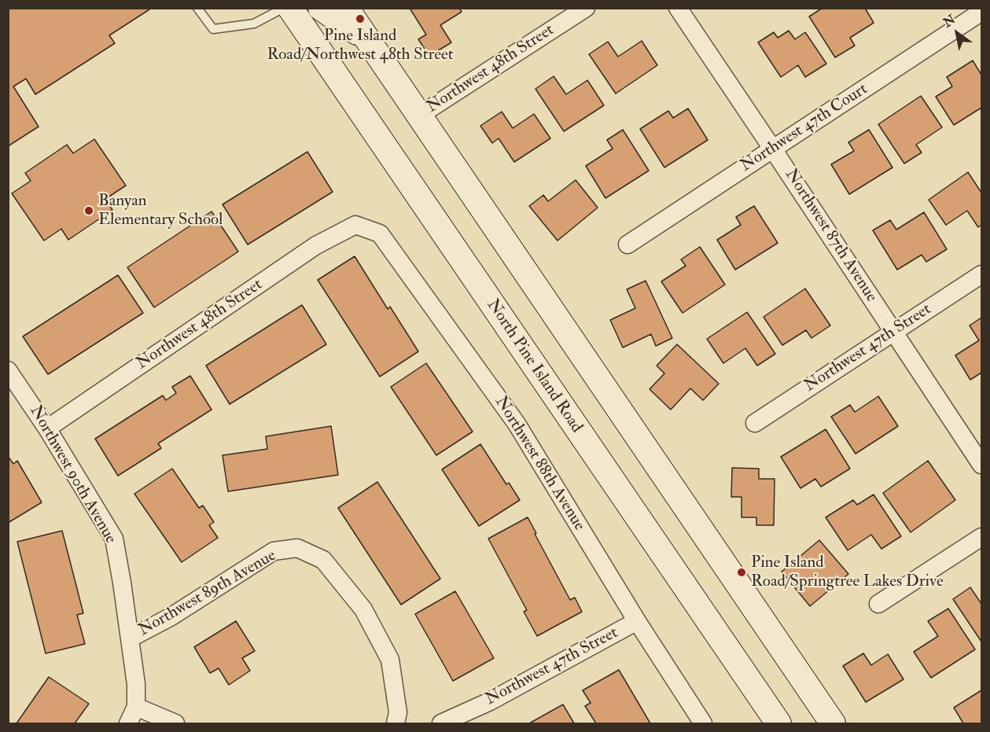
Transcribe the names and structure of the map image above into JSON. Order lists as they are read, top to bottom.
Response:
{
  "streets": {
    "main road": ["North Pine Island Road"],
    "street": [
      "Northwest 48th Street",
      "Northwest 47th Court",
      "Northwest 87th Avenue",
      "Northwest 47th Street",
      "Northwest 88th Avenue",
      "Northwest 90th Avenue",
      "Northwest 89th Avenue"
    ]
  },
  "crossings": [
    ["Northwest 48th Street", "Northwest 88th Avenue"],
    ["Northwest 48th Street", "Northwest 90th Avenue"],
    ["Northwest 47th Court", "Northwest 87th Avenue"],
    ["Northwest 87th Avenue", "Northwest 47th Street"],
    ["Northwest 47th Street", "Northwest 88th Avenue"],
    ["Northwest 90th Avenue", "Northwest 89th Avenue"]
  ],
  "places": ["Pine Island Road/Northwest 48th Street", "Banyan Elementary School", "Pine Island Road/Springtree Lakes Drive"],
  "north": "top left"
}
